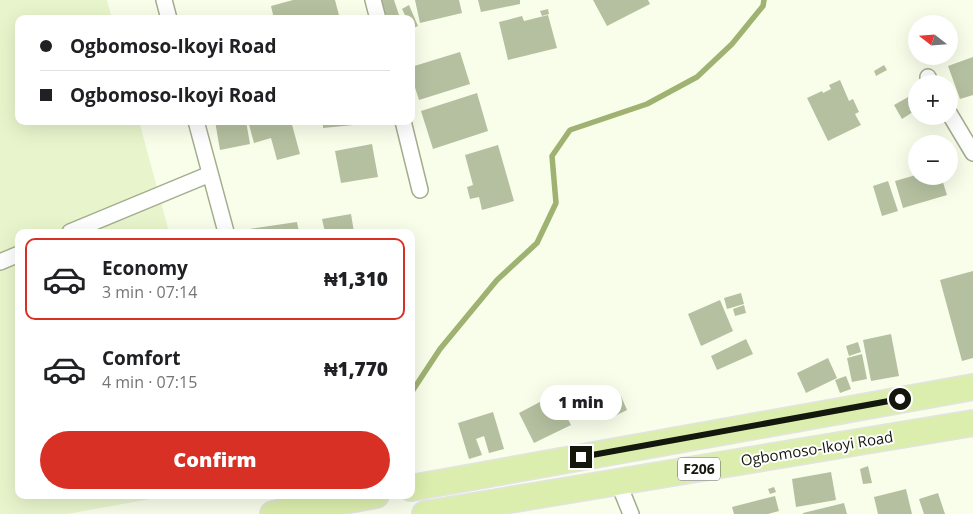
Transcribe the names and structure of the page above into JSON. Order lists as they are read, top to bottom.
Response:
{
  "streets": {
    "main road": ["Ogbomoso-Ikoyi Road", "F206"]
  },
  "north": "left",
  "page": {
    "map_buttons": ["+", "−"],
    "banner": ["Ogbomoso-Ikoyi Road", "Ogbomoso-Ikoyi Road"],
    "list": [
      {
        "name": "Economy",
        "note": "3 min · 07:14",
        "value": "₦1,310"
      },
      {
        "name": "Comfort",
        "note": "4 min · 07:15",
        "value": "₦1,770"
      }
    ],
    "bubble": "1 min",
    "buttons": "Confirm"
  }
}
